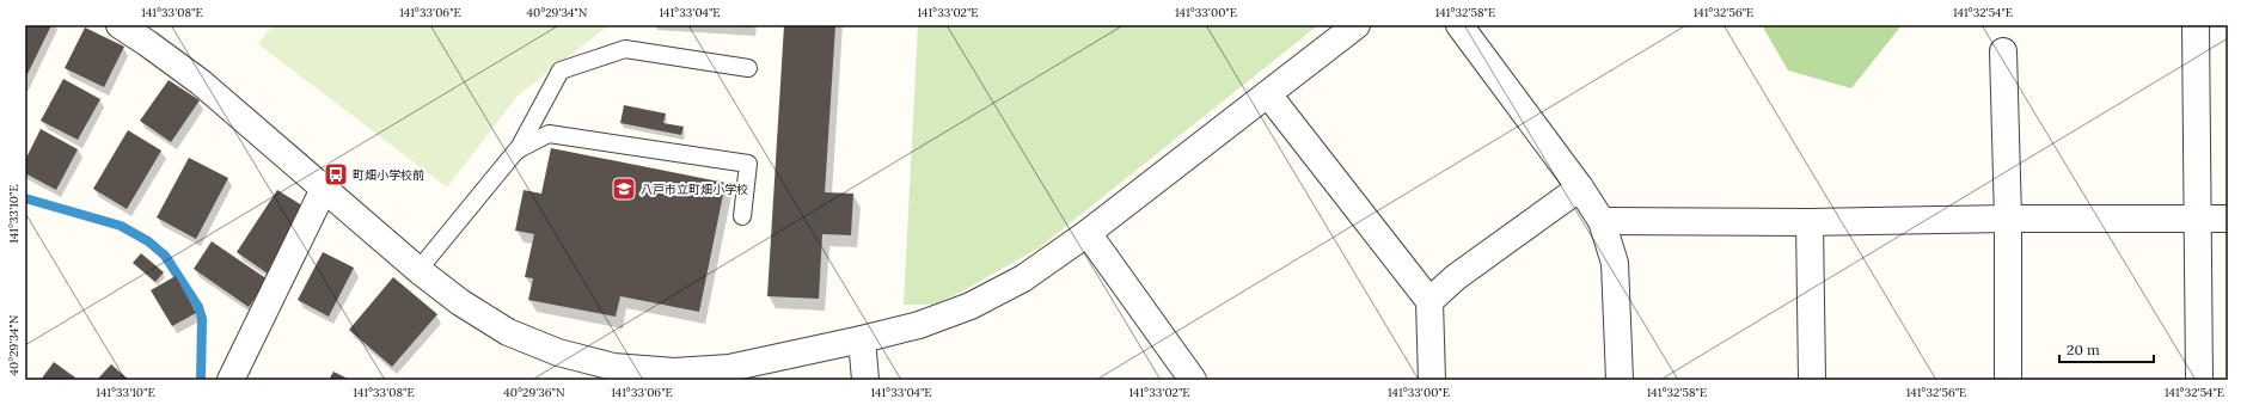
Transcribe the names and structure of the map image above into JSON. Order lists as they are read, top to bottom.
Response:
{
  "places": {
    "bus stop": ["町畑小学校前"],
    "school or university": ["八戸市立町畑小学校"]
  },
  "scale_bar": "20 m",
  "coordinates": [
    "141°33'08\"E",
    "141°33'06\"E",
    "40°29'34\"N",
    "141°33'04\"E",
    "141°33'02\"E",
    "141°33'00\"E",
    "141°32'58\"E",
    "141°32'56\"E",
    "141°32'54\"E",
    "141°33'10\"E",
    "40°29'36\"N"
  ]
}
